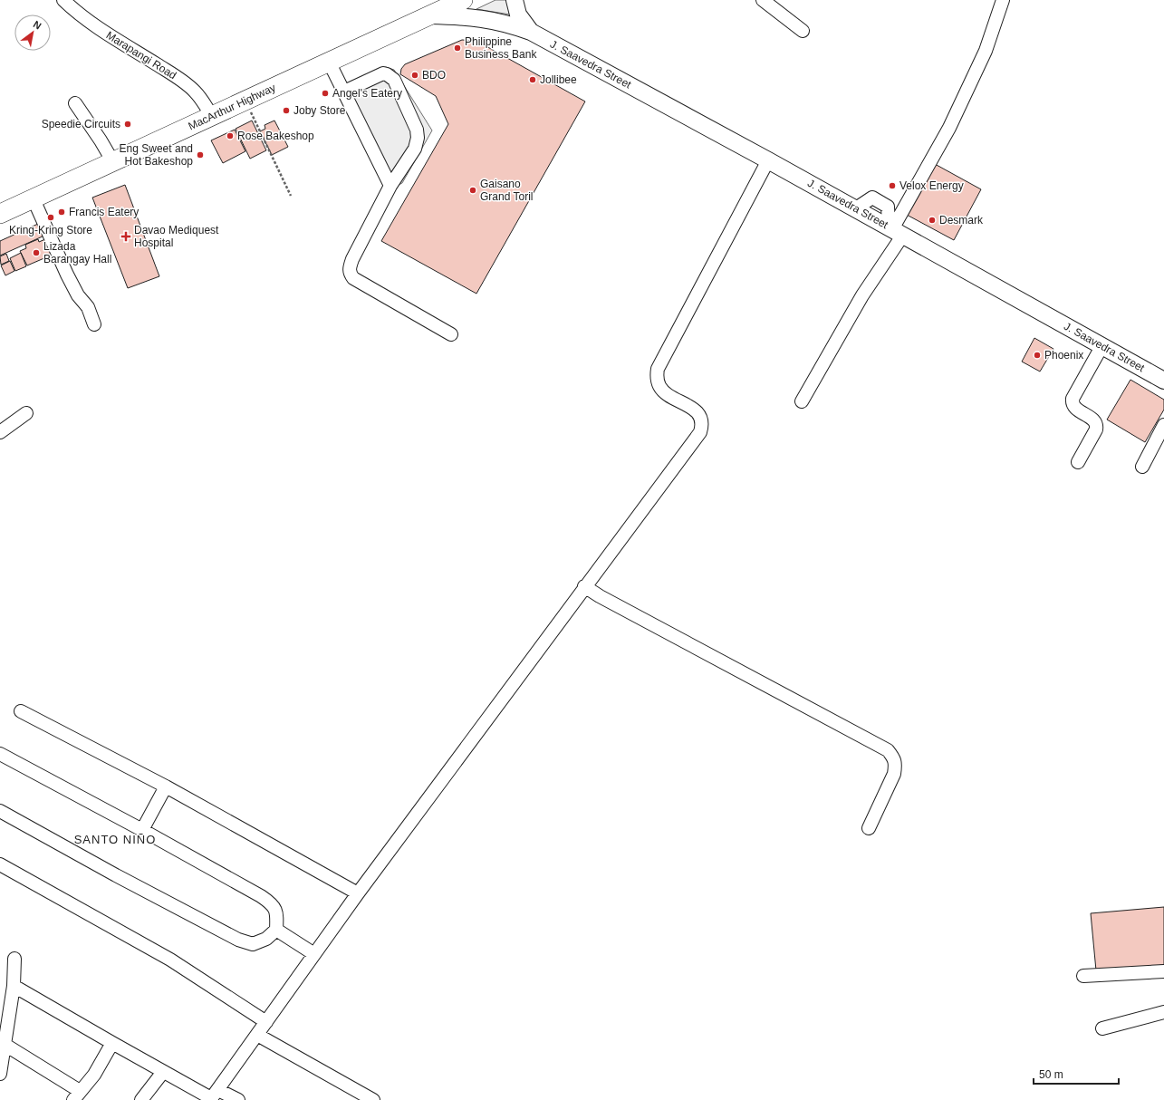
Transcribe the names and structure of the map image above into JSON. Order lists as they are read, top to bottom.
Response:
{
  "streets": {
    "highway": ["MacArthur Highway"],
    "main road": ["J. Saavedra Street"],
    "street": ["Marapangi Road"]
  },
  "crossings": [
    ["Marapangi Road", "MacArthur Highway"],
    ["J. Saavedra Street", "MacArthur Highway"]
  ],
  "districts": ["SANTO NIÑO"],
  "places": {
    "other": [
      "Philippine Business Bank",
      "BDO",
      "Jollibee",
      "Angel's Eatery",
      "Joby Store",
      "Speedie Circuits",
      "Rose Bakeshop",
      "Eng Sweet and Hot Bakeshop",
      "Velox Energy",
      "Gaisano Grand Toril",
      "Francis Eatery",
      "Kring-Kring Store",
      "Desmark",
      "Lizada Barangay Hall",
      "Phoenix"
    ],
    "health": ["Davao Mediquest Hospital"]
  },
  "scale_bar": "50 m",
  "north": "top right"
}
